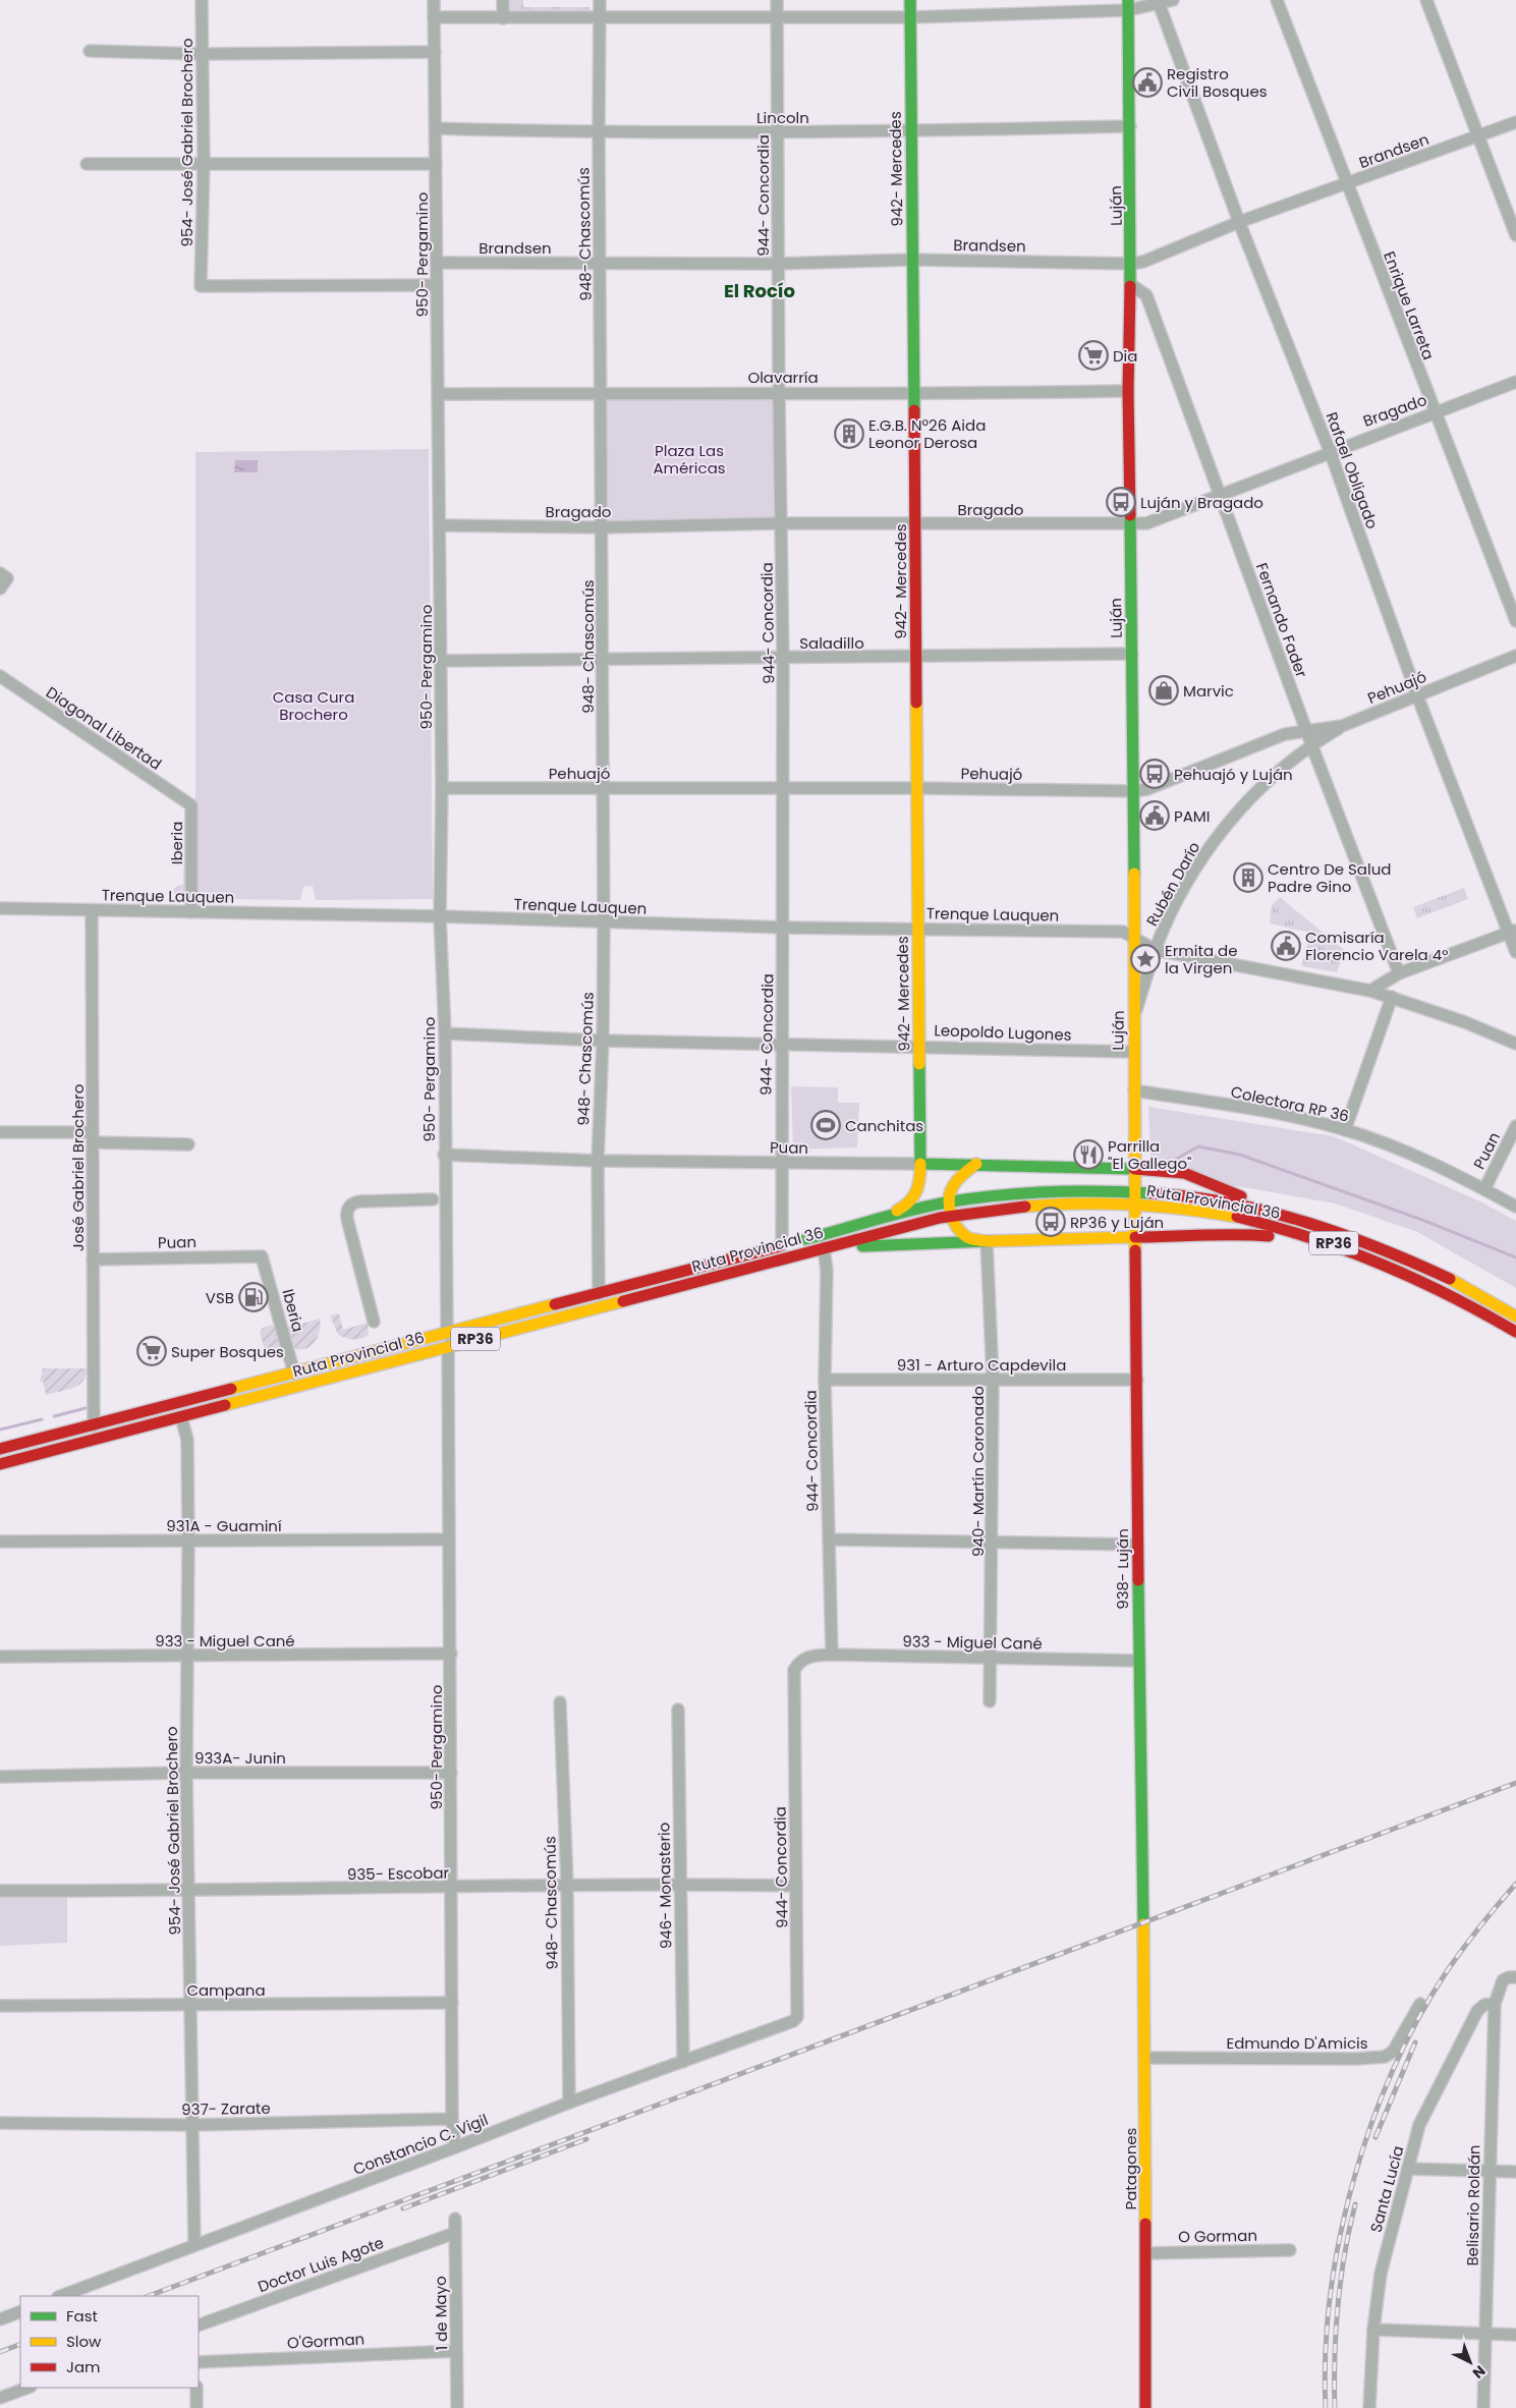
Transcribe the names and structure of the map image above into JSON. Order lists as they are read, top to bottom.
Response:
{
  "streets": {
    "main road": [
      "942- Mercedes",
      "Luján",
      "Puan",
      "Ruta Provincial 36",
      "RP36",
      "938- Luján",
      "Patagones"
    ],
    "street": [
      "Lincoln",
      "954- José Gabriel Brochero",
      "Brandsen",
      "944- Concordia",
      "948- Chascomús",
      "950- Pergamino",
      "Enrique Larreta",
      "Olavarría",
      "Bragado",
      "Rafael Obligado",
      "Fernando Fader",
      "Saladillo",
      "Pehuajó",
      "Diagonal Libertad",
      "Iberia",
      "Rubén Darío",
      "Trenque Lauquen",
      "Leopoldo Lugones",
      "Colectora RP 36",
      "José Gabriel Brochero",
      "931 - Arturo Capdevila",
      "940- Martín Coronado",
      "931A - Guaminí",
      "933 - Miguel Cané",
      "933A- Junin",
      "935- Escobar",
      "946- Monasterio",
      "Campana",
      "Edmundo D'Amicis",
      "937- Zarate",
      "Constancio C. Vigil",
      "Santa Lucía",
      "Belisario Roldán",
      "O Gorman",
      "Doctor Luis Agote",
      "1 de Mayo",
      "O'Gorman"
    ]
  },
  "crossings": [
    ["Lincoln", "942- Mercedes"],
    ["Lincoln", "944- Concordia"],
    ["Lincoln", "Luján"],
    ["Lincoln", "948- Chascomús"],
    ["Lincoln", "950- Pergamino"],
    ["954- José Gabriel Brochero", "950- Pergamino"],
    ["954- José Gabriel Brochero", "Ruta Provincial 36"],
    ["954- José Gabriel Brochero", "931A - Guaminí"],
    ["954- José Gabriel Brochero", "933 - Miguel Cané"],
    ["954- José Gabriel Brochero", "933A- Junin"],
    ["954- José Gabriel Brochero", "935- Escobar"],
    ["954- José Gabriel Brochero", "Campana"],
    ["954- José Gabriel Brochero", "937- Zarate"],
    ["954- José Gabriel Brochero", "Constancio C. Vigil"],
    ["Brandsen", "942- Mercedes"],
    ["Brandsen", "944- Concordia"],
    ["Brandsen", "Luján"],
    ["Brandsen", "948- Chascomús"],
    ["Brandsen", "950- Pergamino"],
    ["Brandsen", "Enrique Larreta"],
    ["Brandsen", "Rafael Obligado"],
    ["942- Mercedes", "Olavarría"],
    ["942- Mercedes", "Bragado"],
    ["942- Mercedes", "Saladillo"],
    ["942- Mercedes", "Pehuajó"],
    ["942- Mercedes", "Trenque Lauquen"],
    ["942- Mercedes", "Leopoldo Lugones"],
    ["942- Mercedes", "Puan"],
    ["942- Mercedes", "Ruta Provincial 36"],
    ["944- Concordia", "Olavarría"],
    ["944- Concordia", "Bragado"],
    ["944- Concordia", "Saladillo"],
    ["944- Concordia", "Pehuajó"],
    ["944- Concordia", "Trenque Lauquen"],
    ["944- Concordia", "Leopoldo Lugones"],
    ["944- Concordia", "Puan"],
    ["944- Concordia", "Ruta Provincial 36"],
    ["944- Concordia", "931 - Arturo Capdevila"],
    ["944- Concordia", "933 - Miguel Cané"],
    ["944- Concordia", "935- Escobar"],
    ["944- Concordia", "Constancio C. Vigil"],
    ["Luján", "Olavarría"],
    ["Luján", "Bragado"],
    ["Luján", "Fernando Fader"],
    ["Luján", "Saladillo"],
    ["Luján", "Pehuajó"],
    ["Luján", "Rubén Darío"],
    ["Luján", "Trenque Lauquen"],
    ["Luján", "Leopoldo Lugones"],
    ["Luján", "Colectora RP 36"],
    ["Luján", "Puan"],
    ["Luján", "Ruta Provincial 36"],
    ["Luján", "938- Luján"],
    ["948- Chascomús", "Olavarría"],
    ["948- Chascomús", "Bragado"],
    ["948- Chascomús", "Saladillo"],
    ["948- Chascomús", "Pehuajó"],
    ["948- Chascomús", "Trenque Lauquen"],
    ["948- Chascomús", "Leopoldo Lugones"],
    ["948- Chascomús", "Puan"],
    ["948- Chascomús", "Ruta Provincial 36"],
    ["948- Chascomús", "935- Escobar"],
    ["948- Chascomús", "Constancio C. Vigil"],
    ["950- Pergamino", "Olavarría"],
    ["950- Pergamino", "Bragado"],
    ["950- Pergamino", "Saladillo"],
    ["950- Pergamino", "Pehuajó"],
    ["950- Pergamino", "Trenque Lauquen"],
    ["950- Pergamino", "Leopoldo Lugones"],
    ["950- Pergamino", "Puan"],
    ["950- Pergamino", "Ruta Provincial 36"],
    ["950- Pergamino", "931A - Guaminí"],
    ["950- Pergamino", "933 - Miguel Cané"],
    ["950- Pergamino", "933A- Junin"],
    ["950- Pergamino", "935- Escobar"],
    ["950- Pergamino", "Campana"],
    ["950- Pergamino", "937- Zarate"],
    ["950- Pergamino", "Constancio C. Vigil"],
    ["Enrique Larreta", "Bragado"],
    ["Bragado", "Rafael Obligado"],
    ["Bragado", "Fernando Fader"],
    ["Rafael Obligado", "Pehuajó"],
    ["Fernando Fader", "Pehuajó"],
    ["Fernando Fader", "Rubén Darío"],
    ["Pehuajó", "Rubén Darío"],
    ["Diagonal Libertad", "Iberia"],
    ["Iberia", "Trenque Lauquen"],
    ["Iberia", "Puan"],
    ["Iberia", "Ruta Provincial 36"],
    ["Rubén Darío", "Trenque Lauquen"],
    ["Trenque Lauquen", "José Gabriel Brochero"],
    ["Colectora RP 36", "Puan"],
    ["Puan", "José Gabriel Brochero"],
    ["Puan", "Ruta Provincial 36"],
    ["José Gabriel Brochero", "Ruta Provincial 36"],
    ["931 - Arturo Capdevila", "940- Martín Coronado"],
    ["931 - Arturo Capdevila", "938- Luján"],
    ["940- Martín Coronado", "933 - Miguel Cané"],
    ["938- Luján", "933 - Miguel Cané"],
    ["938- Luján", "Patagones"],
    ["935- Escobar", "946- Monasterio"],
    ["946- Monasterio", "Constancio C. Vigil"],
    ["Edmundo D'Amicis", "Patagones"],
    ["Patagones", "O Gorman"],
    ["Santa Lucía", "Belisario Roldán"],
    ["Doctor Luis Agote", "1 de Mayo"],
    ["1 de Mayo", "O'Gorman"]
  ],
  "districts": ["El Rocío"],
  "parks": ["Plaza Las Américas", "Casa Cura Brochero"],
  "places": {
    "public building": ["Registro Civil Bosques", "PAMI", "Comisaría Florencio Varela 4°"],
    "supermarket": ["Dia", "Super Bosques"],
    "building": ["E.G.B. Nº26 Aida Leonor Derosa", "Centro De Salud Padre Gino"],
    "bus stop": ["Luján y Bragado", "Pehuajó y Luján", "RP36 y Luján"],
    "shop": ["Marvic"],
    "place": ["Ermita de la Virgen"],
    "sports": ["Canchitas"],
    "restaurant": ["Parrilla \"El Gallego\""],
    "fuel station": ["VSB"]
  },
  "legend": ["Fast", "Slow", "Jam"],
  "north": "bottom right"
}
